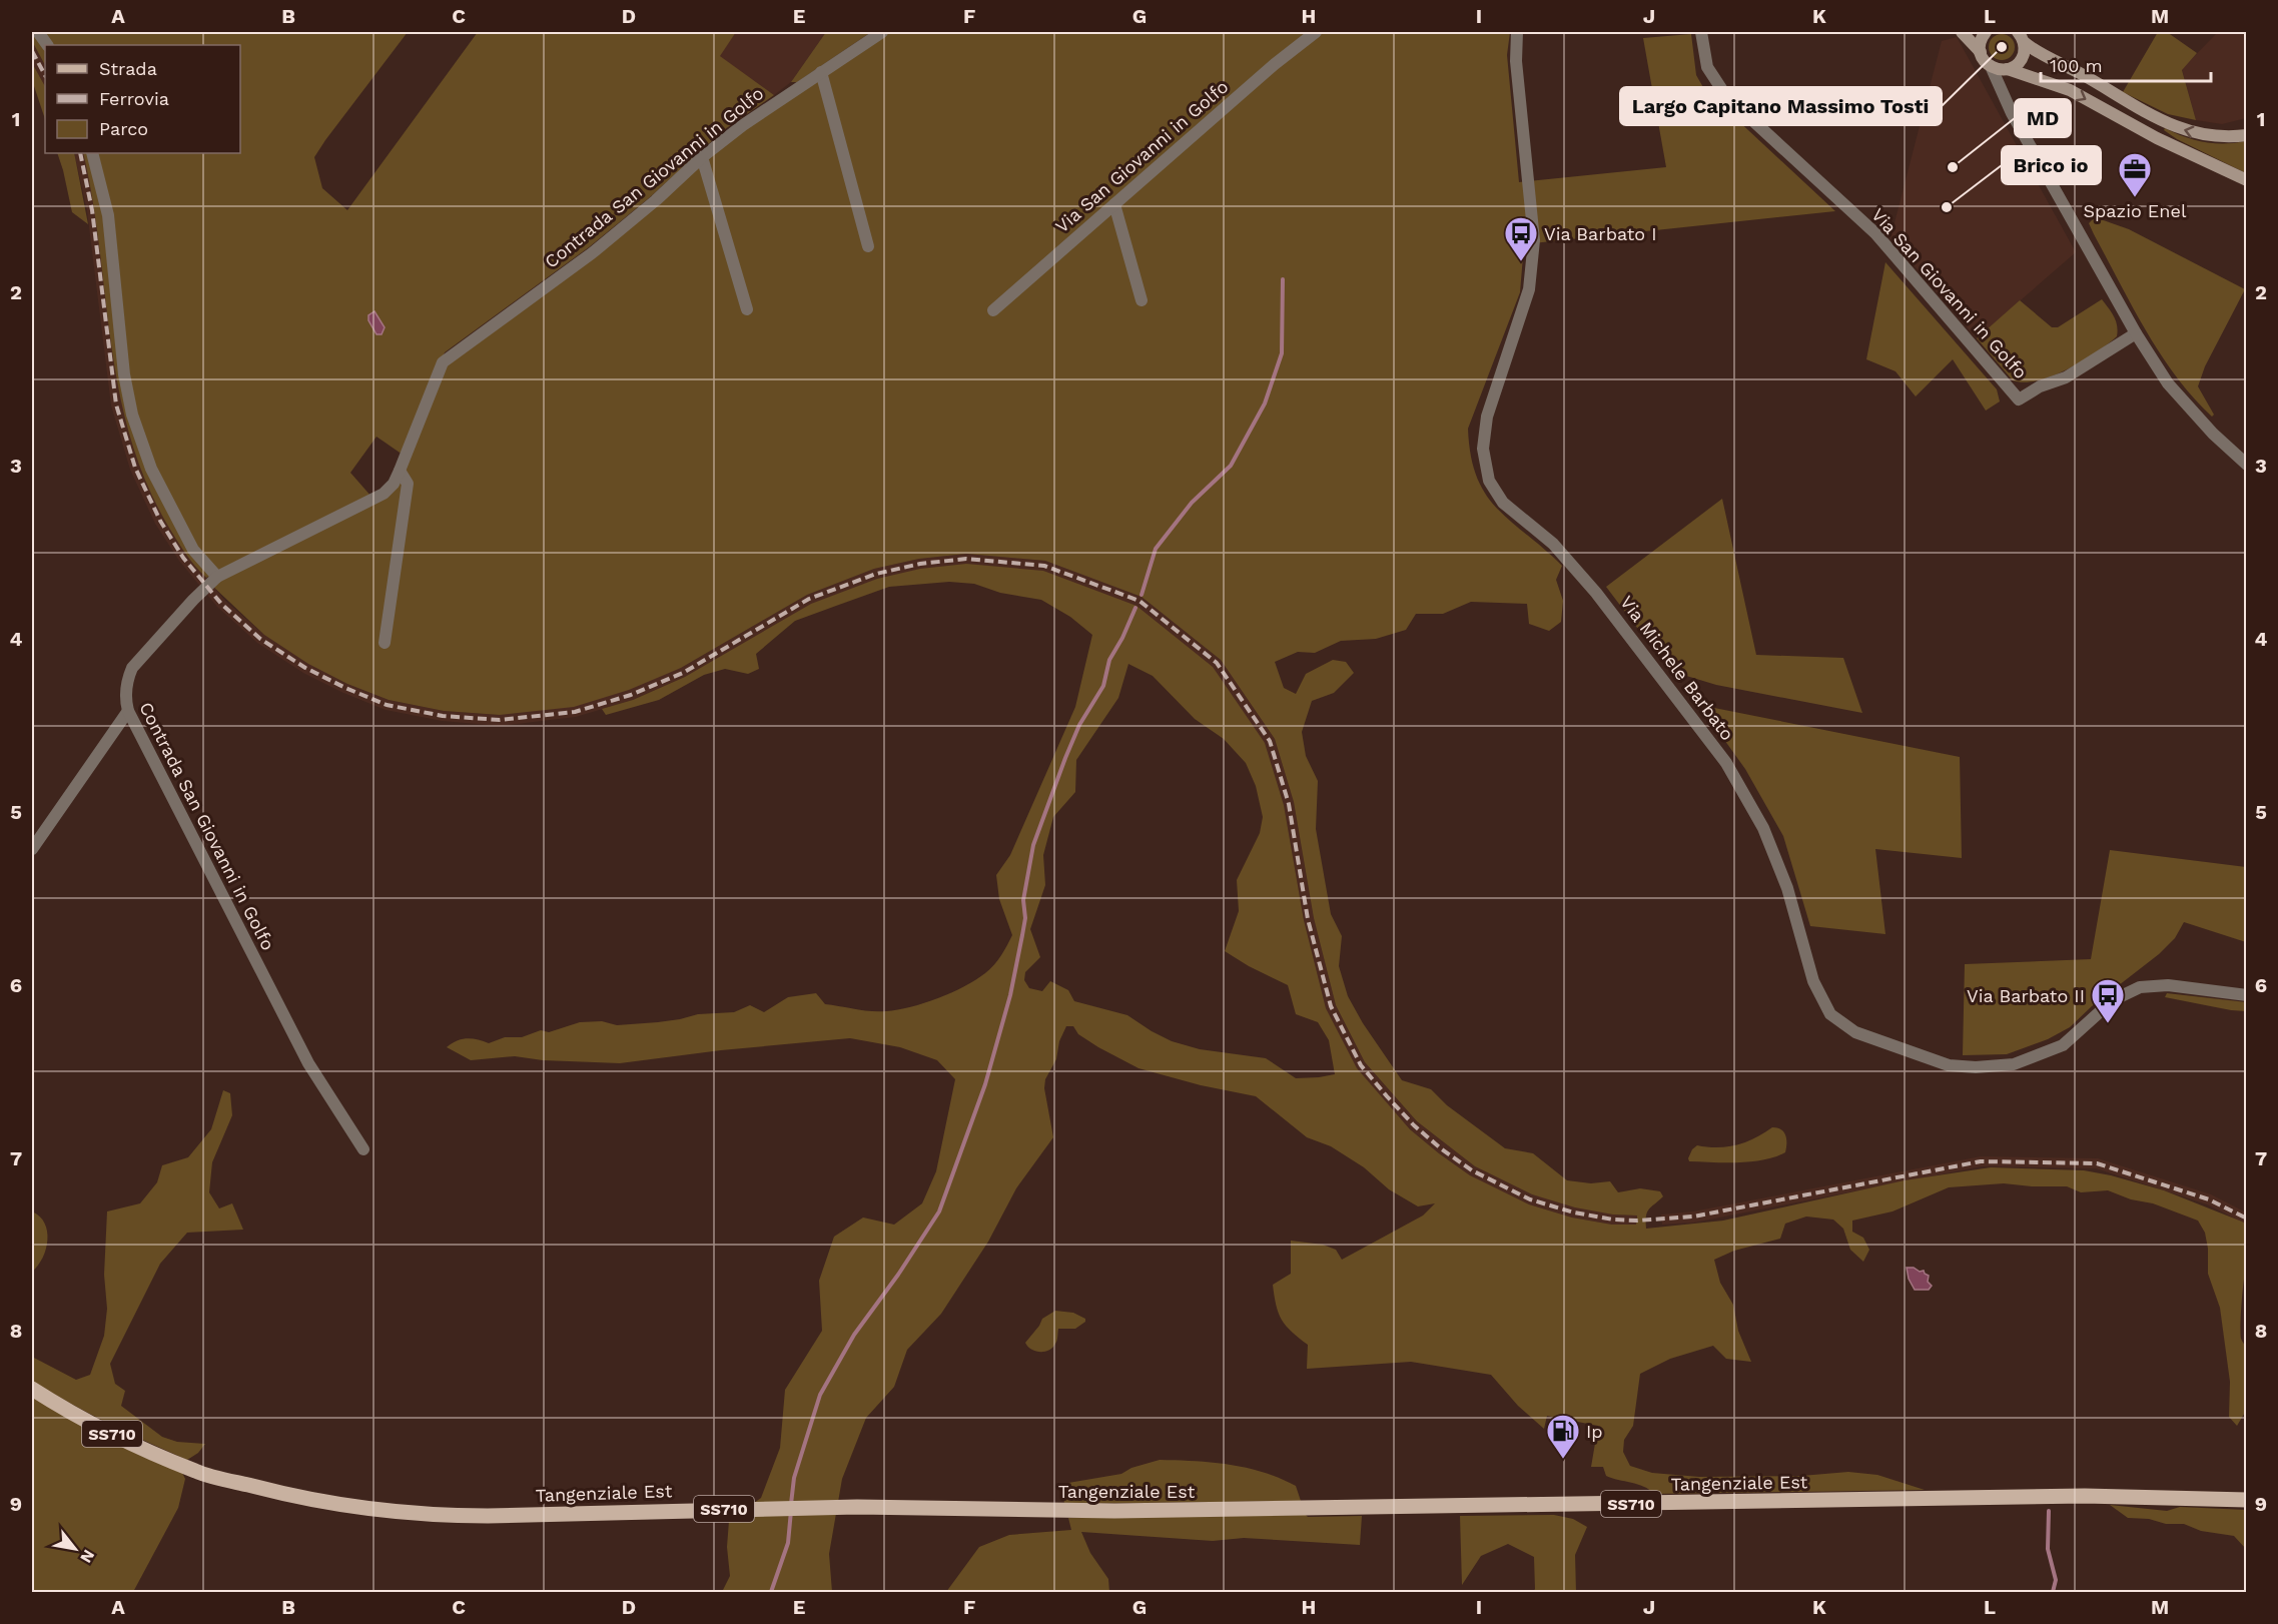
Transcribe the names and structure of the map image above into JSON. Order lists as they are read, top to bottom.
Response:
{
  "streets": {
    "main road": ["SS710", "Tangenziale Est"],
    "street": ["Via San Giovanni in Golfo", "Contrada San Giovanni in Golfo", "Via Michele Barbato"]
  },
  "places": {
    "other": ["Largo Capitano Massimo Tosti", "MD", "Brico io"],
    "office": ["Spazio Enel"],
    "bus stop": ["Via Barbato I", "Via Barbato II"],
    "fuel station": ["Ip"]
  },
  "legend": ["Strada", "Ferrovia", "Parco"],
  "scale_bar": "100 m",
  "north": "bottom right",
  "grid": {
    "columns": [
      "A",
      "B",
      "C",
      "D",
      "E",
      "F",
      "G",
      "H",
      "I",
      "J",
      "K",
      "L",
      "M"
    ],
    "rows": [
      "1",
      "2",
      "3",
      "4",
      "5",
      "6",
      "7",
      "8",
      "9"
    ]
  }
}
